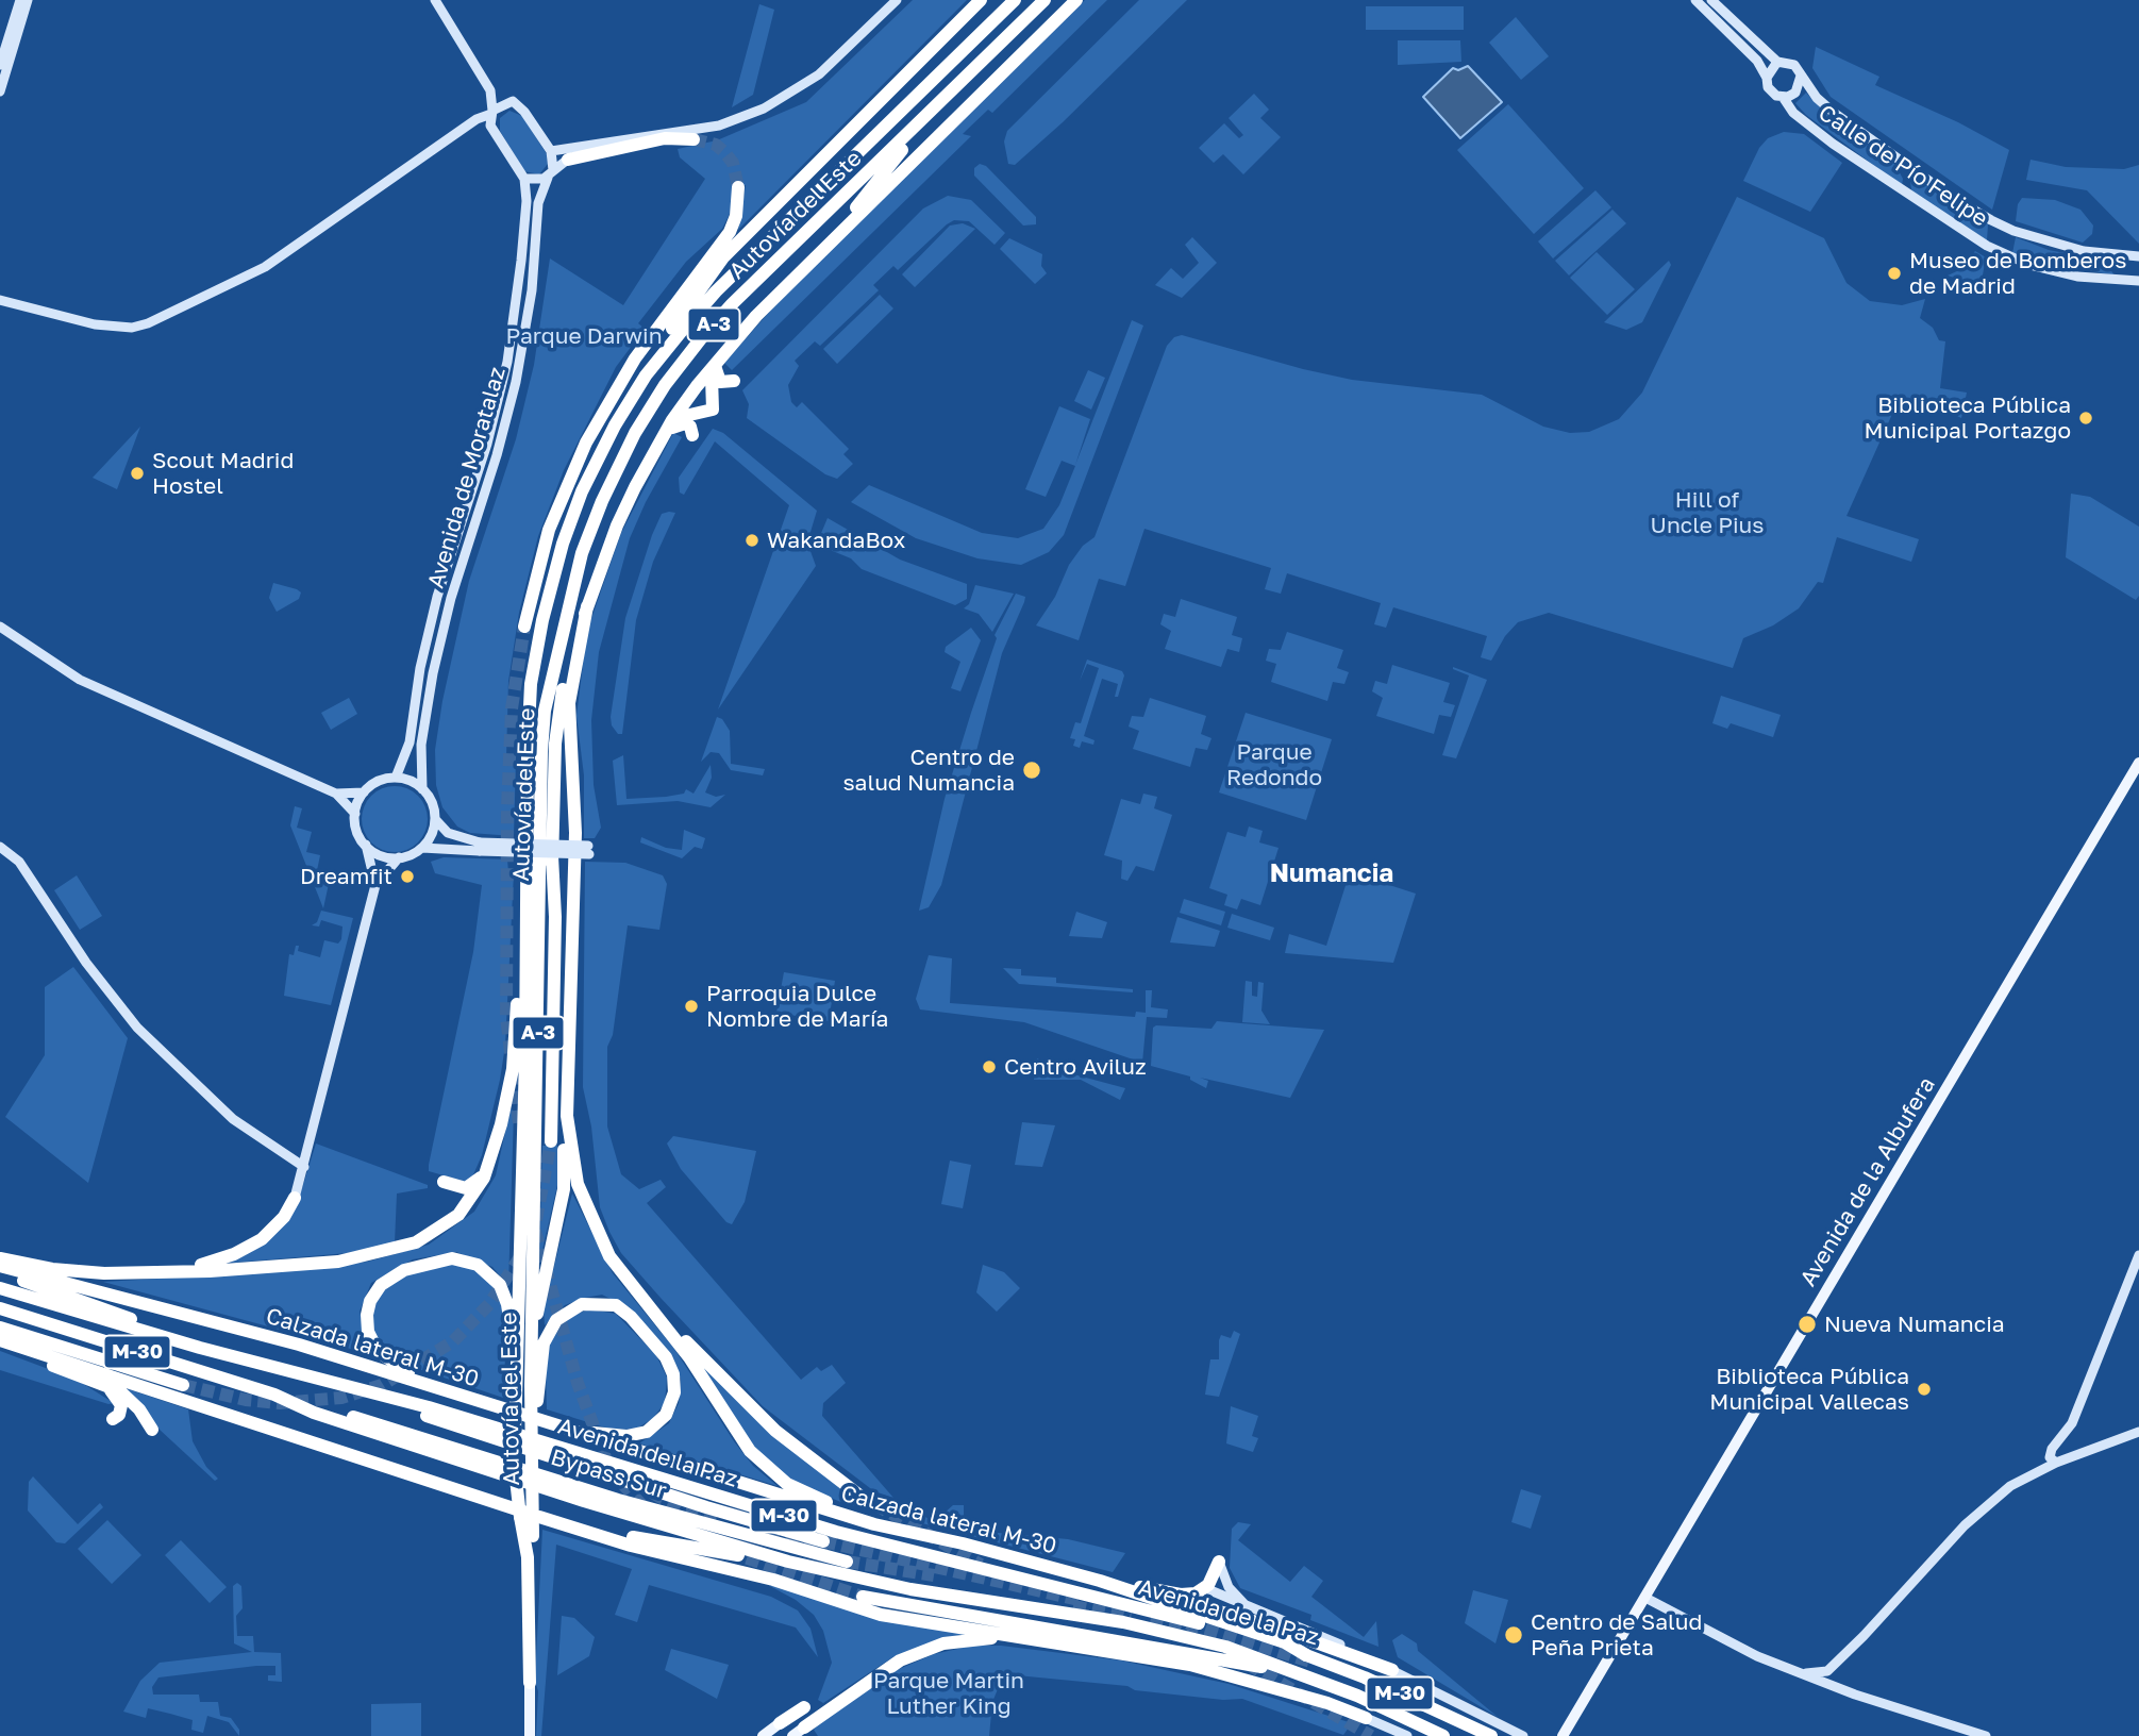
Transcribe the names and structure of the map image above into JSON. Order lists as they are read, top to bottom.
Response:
{
  "streets": {
    "highway": [
      "Autovía del Este",
      "A-3",
      "Calzada lateral M-30",
      "M-30",
      "Avenida de la Paz",
      "Bypass Sur"
    ],
    "main road": ["Avenida de la Albufera"],
    "street": ["Calle de Pío Felipe", "Avenida de Moratalaz"]
  },
  "crossings": [
    ["Calzada lateral M-30", "M-30"],
    ["M-30", "Avenida de la Paz"],
    ["Avenida de la Paz", "Bypass Sur"]
  ],
  "districts": ["Numancia"],
  "parks": [
    "Parque Darwin",
    "Hill of Uncle Pius",
    "Parque Redondo",
    "Parque Martin Luther King"
  ],
  "places": [
    "Museo de Bomberos de Madrid",
    "Biblioteca Pública Municipal Portazgo",
    "Scout Madrid Hostel",
    "WakandaBox",
    "Centro de salud Numancia",
    "Dreamfit",
    "Parroquia Dulce Nombre de María",
    "Centro Aviluz",
    "Nueva Numancia",
    "Biblioteca Pública Municipal Vallecas",
    "Centro de Salud Peña Prieta"
  ]
}
